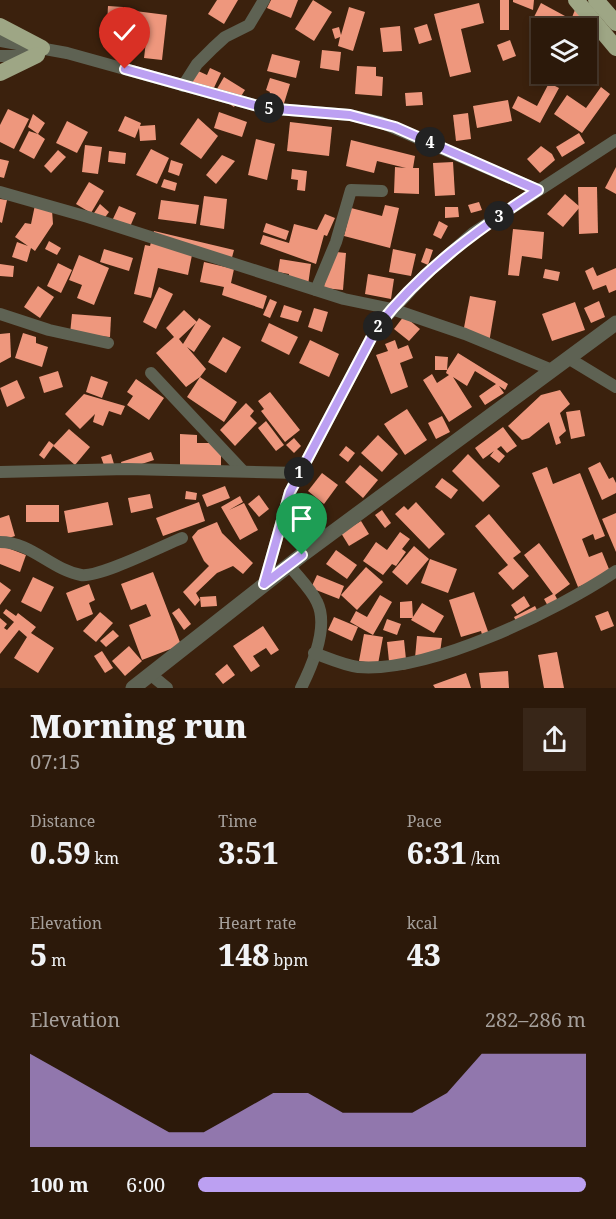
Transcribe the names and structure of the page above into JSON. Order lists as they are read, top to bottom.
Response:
{
  "page": {
    "pins": [
      "5",
      "4",
      "3",
      "2",
      "1"
    ],
    "heading": ["Morning run", "07:15"],
    "stats": [
      ["Distance", "0.59 km"],
      ["Time", "3:51"],
      ["Pace", "6:31 /km"],
      ["Elevation", "5 m"],
      ["Heart rate", "148 bpm"],
      ["kcal", "43"]
    ],
    "chart": ["Elevation", "282–286 m"],
    "list": [
      {
        "name": "100 m",
        "note": "6:00"
      }
    ]
  }
}
